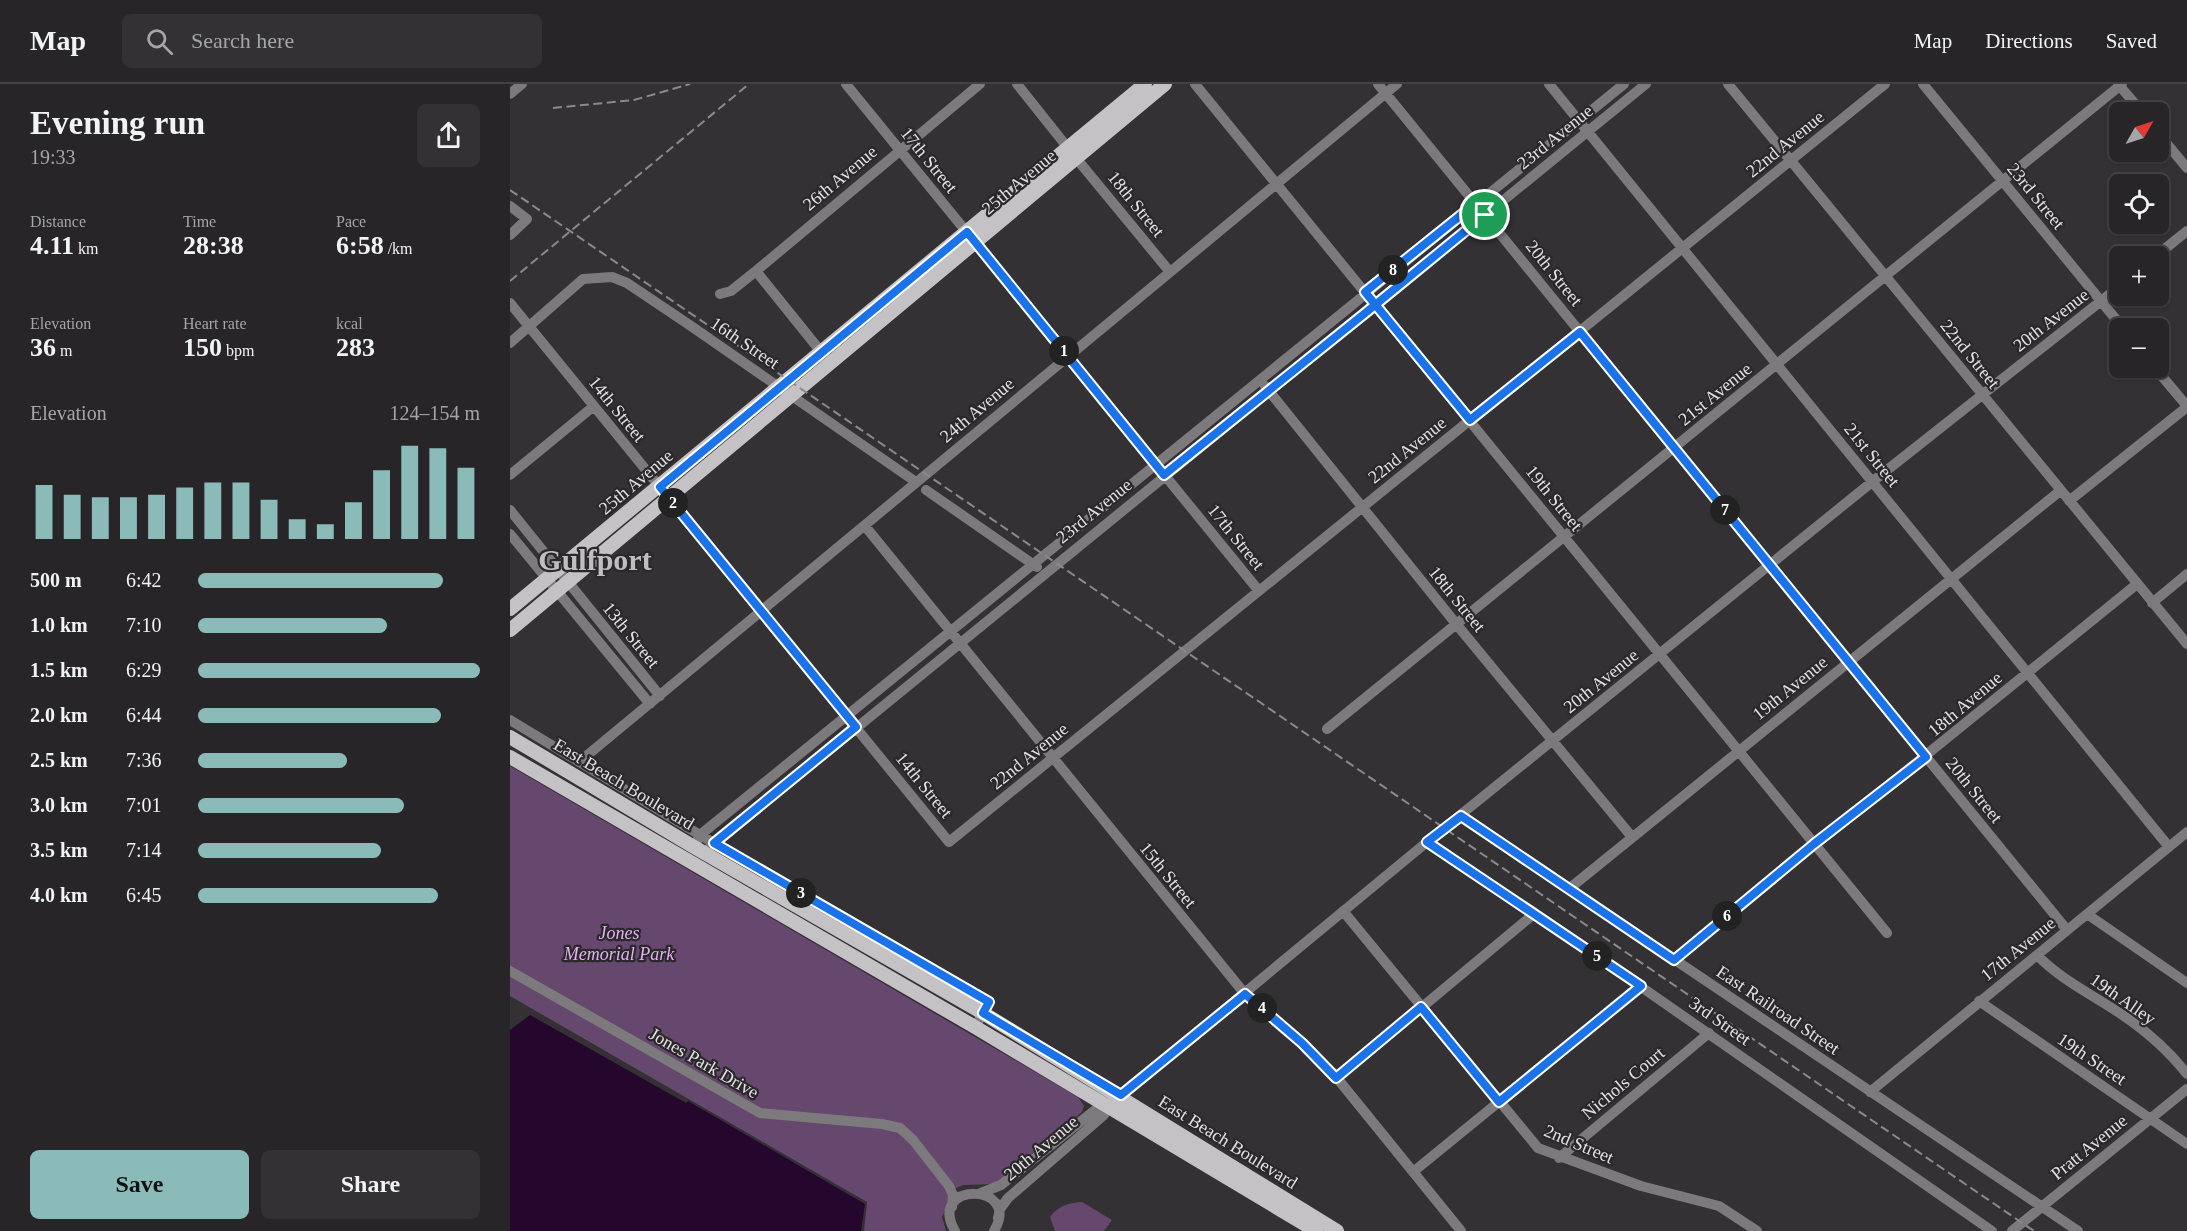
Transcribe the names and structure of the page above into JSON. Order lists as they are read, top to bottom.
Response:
{
  "streets": {
    "main road": ["25th Avenue", "East Beach Boulevard"],
    "street": [
      "23rd Avenue",
      "22nd Avenue",
      "17th Street",
      "26th Avenue",
      "23rd Street",
      "18th Street",
      "20th Street",
      "20th Avenue",
      "16th Street",
      "22nd Street",
      "21st Avenue",
      "14th Street",
      "24th Avenue",
      "21st Street",
      "19th Street",
      "13th Street",
      "19th Avenue",
      "18th Avenue",
      "15th Street",
      "17th Avenue",
      "19th Alley",
      "East Railroad Street",
      "3rd Street",
      "Jones Park Drive",
      "Nichols Court",
      "2nd Street",
      "Pratt Avenue"
    ]
  },
  "crossings": [
    ["23rd Avenue", "17th Street"],
    ["23rd Avenue", "18th Street"],
    ["23rd Avenue", "20th Street"],
    ["23rd Avenue", "14th Street"],
    ["23rd Avenue", "21st Street"],
    ["23rd Avenue", "19th Street"],
    ["23rd Avenue", "East Beach Boulevard"],
    ["23rd Avenue", "15th Street"],
    ["22nd Avenue", "17th Street"],
    ["22nd Avenue", "18th Street"],
    ["22nd Avenue", "20th Street"],
    ["22nd Avenue", "22nd Street"],
    ["22nd Avenue", "14th Street"],
    ["22nd Avenue", "21st Street"],
    ["22nd Avenue", "19th Street"],
    ["22nd Avenue", "15th Street"],
    ["17th Street", "26th Avenue"],
    ["17th Street", "25th Avenue"],
    ["17th Street", "24th Avenue"],
    ["25th Avenue", "18th Street"],
    ["25th Avenue", "16th Street"],
    ["25th Avenue", "14th Street"],
    ["25th Avenue", "13th Street"],
    ["23rd Street", "20th Avenue"],
    ["23rd Street", "21st Avenue"],
    ["18th Street", "20th Avenue"],
    ["18th Street", "21st Avenue"],
    ["18th Street", "24th Avenue"],
    ["18th Street", "19th Avenue"],
    ["20th Street", "20th Avenue"],
    ["20th Street", "21st Avenue"],
    ["20th Street", "24th Avenue"],
    ["20th Street", "19th Avenue"],
    ["20th Street", "18th Avenue"],
    ["20th Street", "17th Avenue"],
    ["20th Avenue", "22nd Street"],
    ["20th Avenue", "21st Street"],
    ["20th Avenue", "19th Street"],
    ["20th Avenue", "East Beach Boulevard"],
    ["20th Avenue", "15th Street"],
    ["20th Avenue", "East Railroad Street"],
    ["20th Avenue", "3rd Street"],
    ["20th Avenue", "2nd Street"],
    ["16th Street", "14th Street"],
    ["16th Street", "24th Avenue"],
    ["22nd Street", "21st Avenue"],
    ["22nd Street", "19th Avenue"],
    ["22nd Street", "18th Avenue"],
    ["21st Avenue", "21st Street"],
    ["21st Avenue", "19th Street"],
    ["14th Street", "24th Avenue"],
    ["24th Avenue", "19th Street"],
    ["24th Avenue", "13th Street"],
    ["24th Avenue", "15th Street"],
    ["21st Street", "19th Avenue"],
    ["21st Street", "18th Avenue"],
    ["21st Street", "17th Avenue"],
    ["19th Street", "19th Avenue"],
    ["19th Street", "18th Avenue"],
    ["19th Street", "17th Avenue"],
    ["19th Street", "Pratt Avenue"],
    ["19th Avenue", "East Railroad Street"],
    ["18th Avenue", "East Railroad Street"],
    ["17th Avenue", "19th Alley"],
    ["17th Avenue", "East Railroad Street"],
    ["East Railroad Street", "Pratt Avenue"],
    ["3rd Street", "Nichols Court"],
    ["Nichols Court", "2nd Street"]
  ],
  "districts": ["Gulfport"],
  "parks": ["Jones Memorial Park"],
  "north": "top right",
  "page": {
    "header": "Map",
    "search": "Search here",
    "nav": ["Map", "Directions", "Saved"],
    "heading": ["Evening run", "19:33"],
    "map_buttons": ["+", "−"],
    "stats": [
      ["Distance", "4.11 km"],
      ["Time", "28:38"],
      ["Pace", "6:58 /km"],
      ["Elevation", "36 m"],
      ["Heart rate", "150 bpm"],
      ["kcal", "283"]
    ],
    "pins": [
      "8",
      "1",
      "2",
      "7",
      "3",
      "6",
      "5",
      "4"
    ],
    "chart": ["Elevation", "124–154 m"],
    "list": [
      {
        "name": "500 m",
        "note": "6:42"
      },
      {
        "name": "1.0 km",
        "note": "7:10"
      },
      {
        "name": "1.5 km",
        "note": "6:29"
      },
      {
        "name": "2.0 km",
        "note": "6:44"
      },
      {
        "name": "2.5 km",
        "note": "7:36"
      },
      {
        "name": "3.0 km",
        "note": "7:01"
      },
      {
        "name": "3.5 km",
        "note": "7:14"
      },
      {
        "name": "4.0 km",
        "note": "6:45"
      }
    ],
    "buttons": ["Save", "Share"]
  }
}
